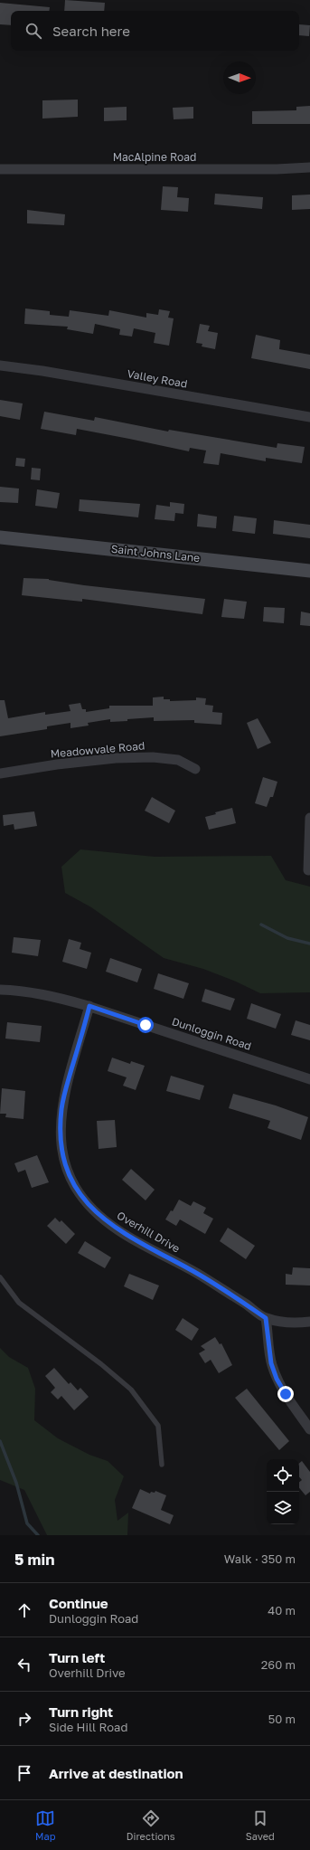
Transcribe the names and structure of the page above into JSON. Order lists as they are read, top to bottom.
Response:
{
  "streets": {
    "street": [
      "MacAlpine Road",
      "Valley Road",
      "Saint Johns Lane",
      "Meadowvale Road",
      "Dunloggin Road",
      "Overhill Drive"
    ]
  },
  "crossings": [
    ["Dunloggin Road", "Overhill Drive"]
  ],
  "north": "right",
  "page": {
    "search": "Search here",
    "heading": ["5 min", "Walk · 350 m"],
    "list": [
      ["Continue", "Dunloggin Road", "40 m"],
      ["Turn left", "Overhill Drive", "260 m"],
      ["Turn right", "Side Hill Road", "50 m"],
      "Arrive at destination"
    ],
    "nav": ["Map", "Directions", "Saved"]
  }
}
